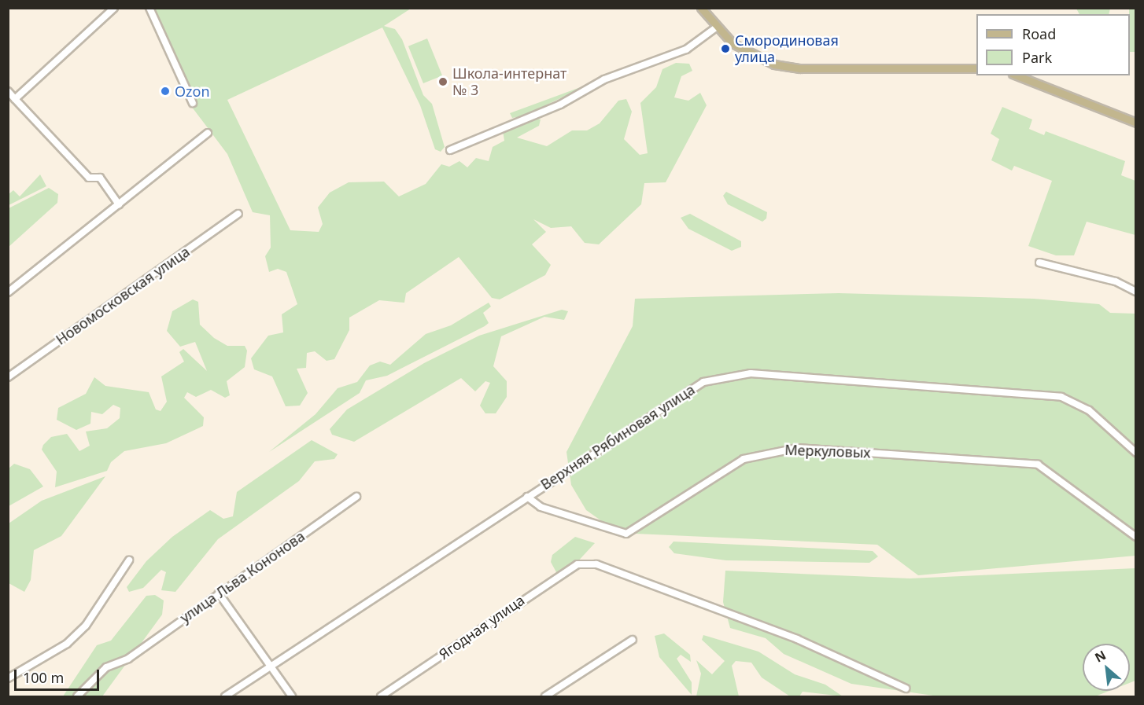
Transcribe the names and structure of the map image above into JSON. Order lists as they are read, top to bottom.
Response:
{
  "streets": {
    "street": [
      "Новомосковская улица",
      "Верхняя Рябиновая улица",
      "Меркуловых",
      "улица Льва Кононова",
      "Ягодная улица"
    ]
  },
  "crossings": [
    ["Верхняя Рябиновая улица", "Меркуловых"]
  ],
  "places": ["Смородиновая улица", "Школа-интернат № 3", "Ozon"],
  "legend": ["Road", "Park"],
  "scale_bar": "100 m",
  "north": "top left"
}
